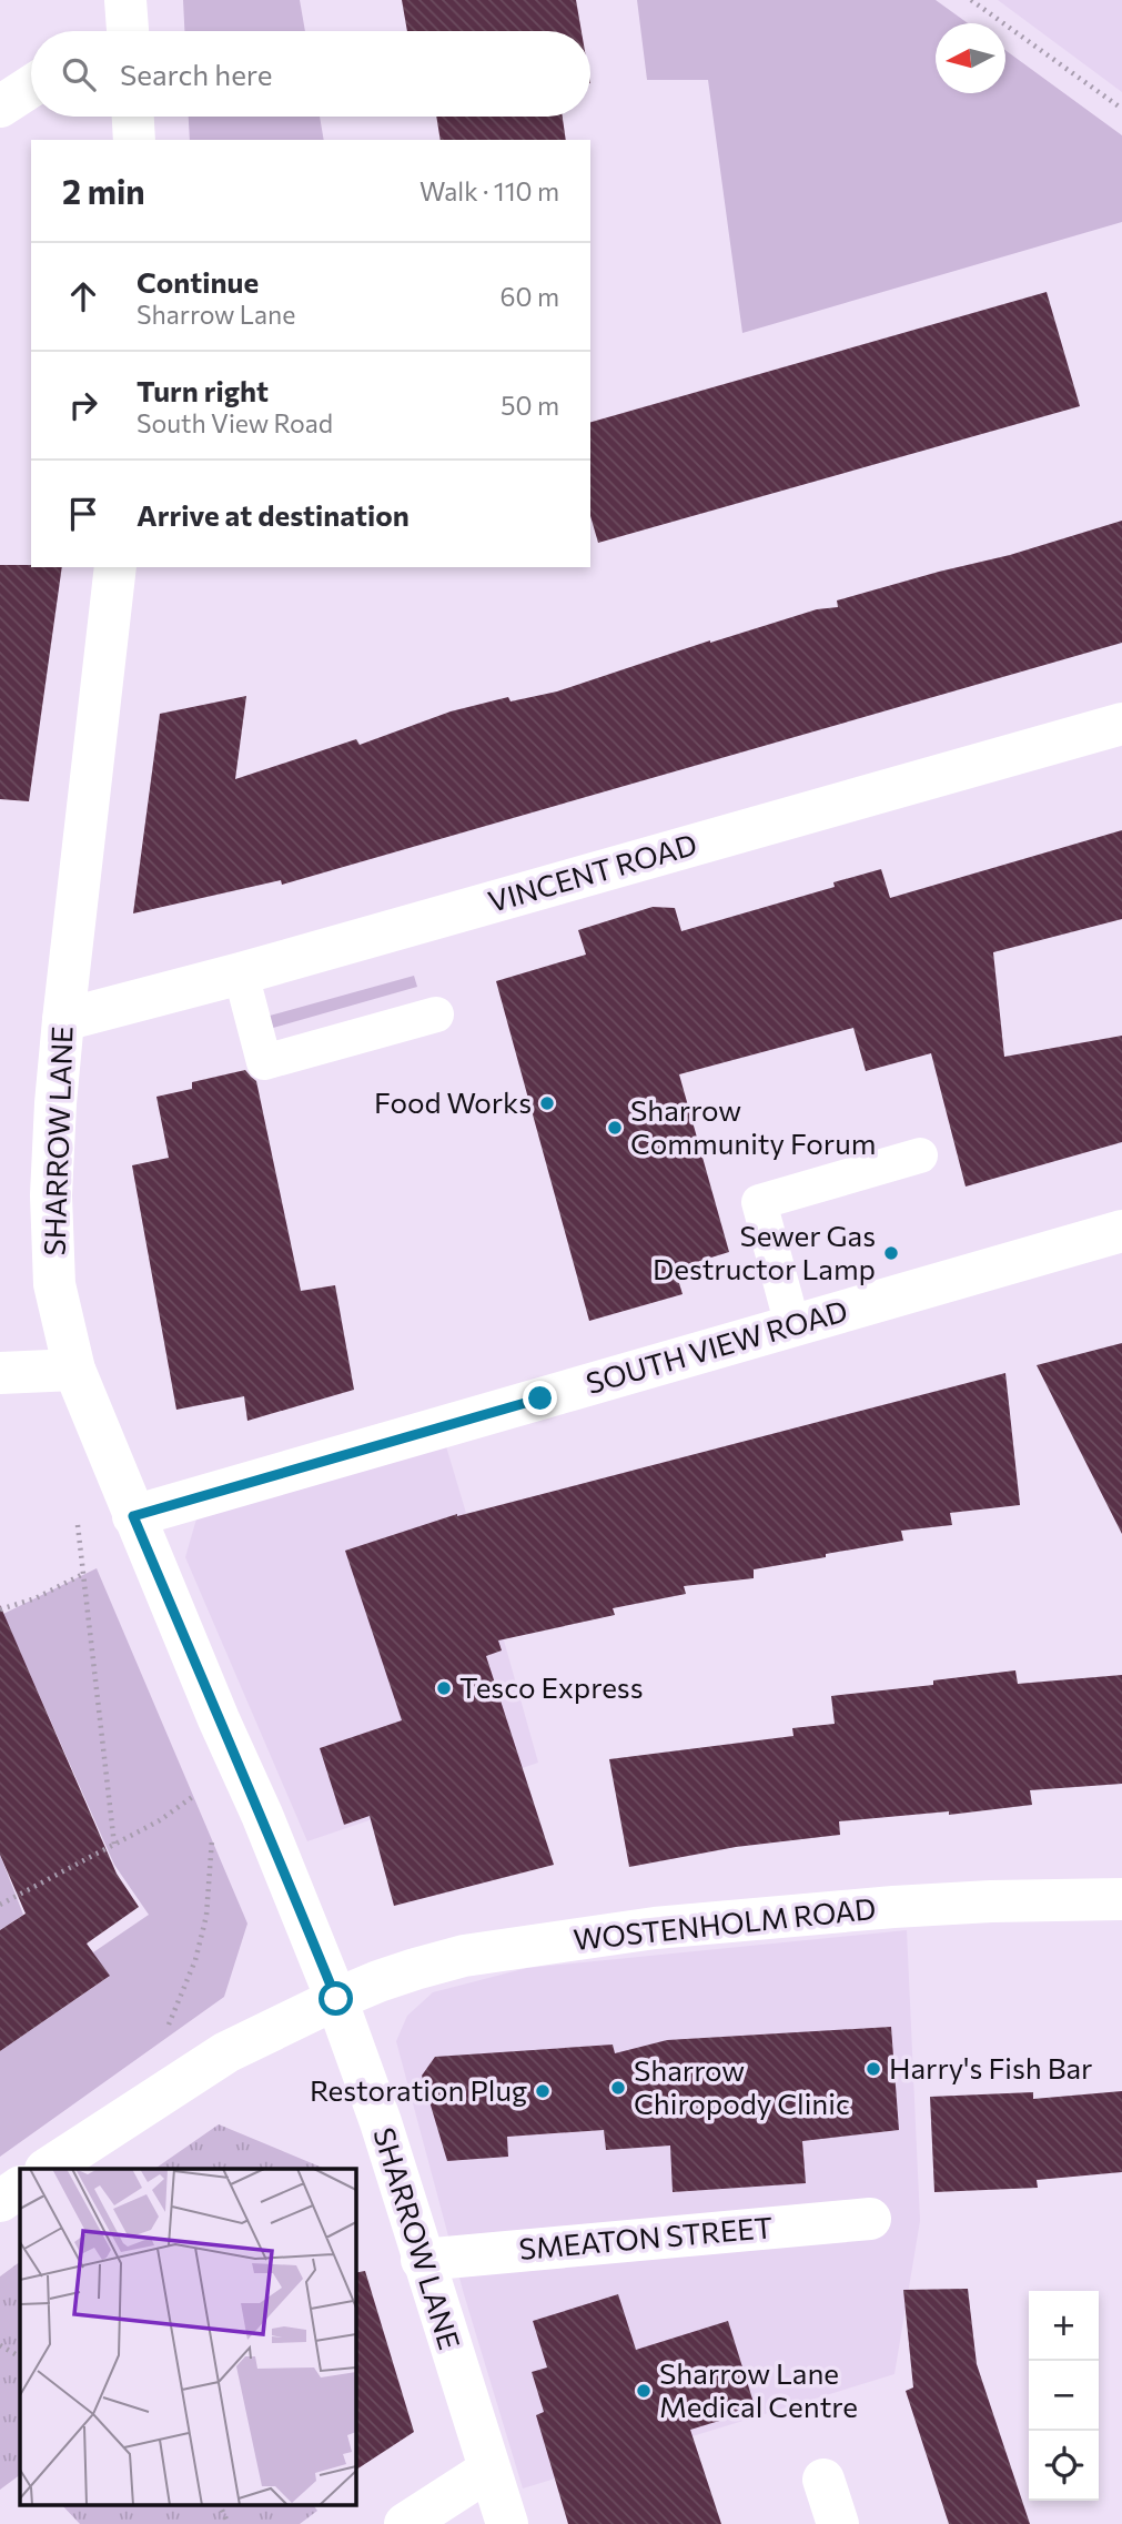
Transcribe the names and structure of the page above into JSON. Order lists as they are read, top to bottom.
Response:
{
  "streets": {
    "street": [
      "VINCENT ROAD",
      "SHARROW LANE",
      "SOUTH VIEW ROAD",
      "WOSTENHOLM ROAD",
      "SMEATON STREET"
    ]
  },
  "crossings": [
    ["VINCENT ROAD", "SHARROW LANE"],
    ["SHARROW LANE", "SOUTH VIEW ROAD"],
    ["SHARROW LANE", "WOSTENHOLM ROAD"],
    ["SHARROW LANE", "SMEATON STREET"]
  ],
  "places": [
    "Food Works",
    "Sharrow Community Forum",
    "Sewer Gas Destructor Lamp",
    "Tesco Express",
    "Harry's Fish Bar",
    "Sharrow Chiropody Clinic",
    "Restoration Plug",
    "Sharrow Lane Medical Centre"
  ],
  "north": "left",
  "page": {
    "search": "Search here",
    "heading": ["2 min", "Walk · 110 m"],
    "list": [
      ["Continue", "Sharrow Lane", "60 m"],
      ["Turn right", "South View Road", "50 m"],
      "Arrive at destination"
    ],
    "map_buttons": ["+", "−"]
  }
}
